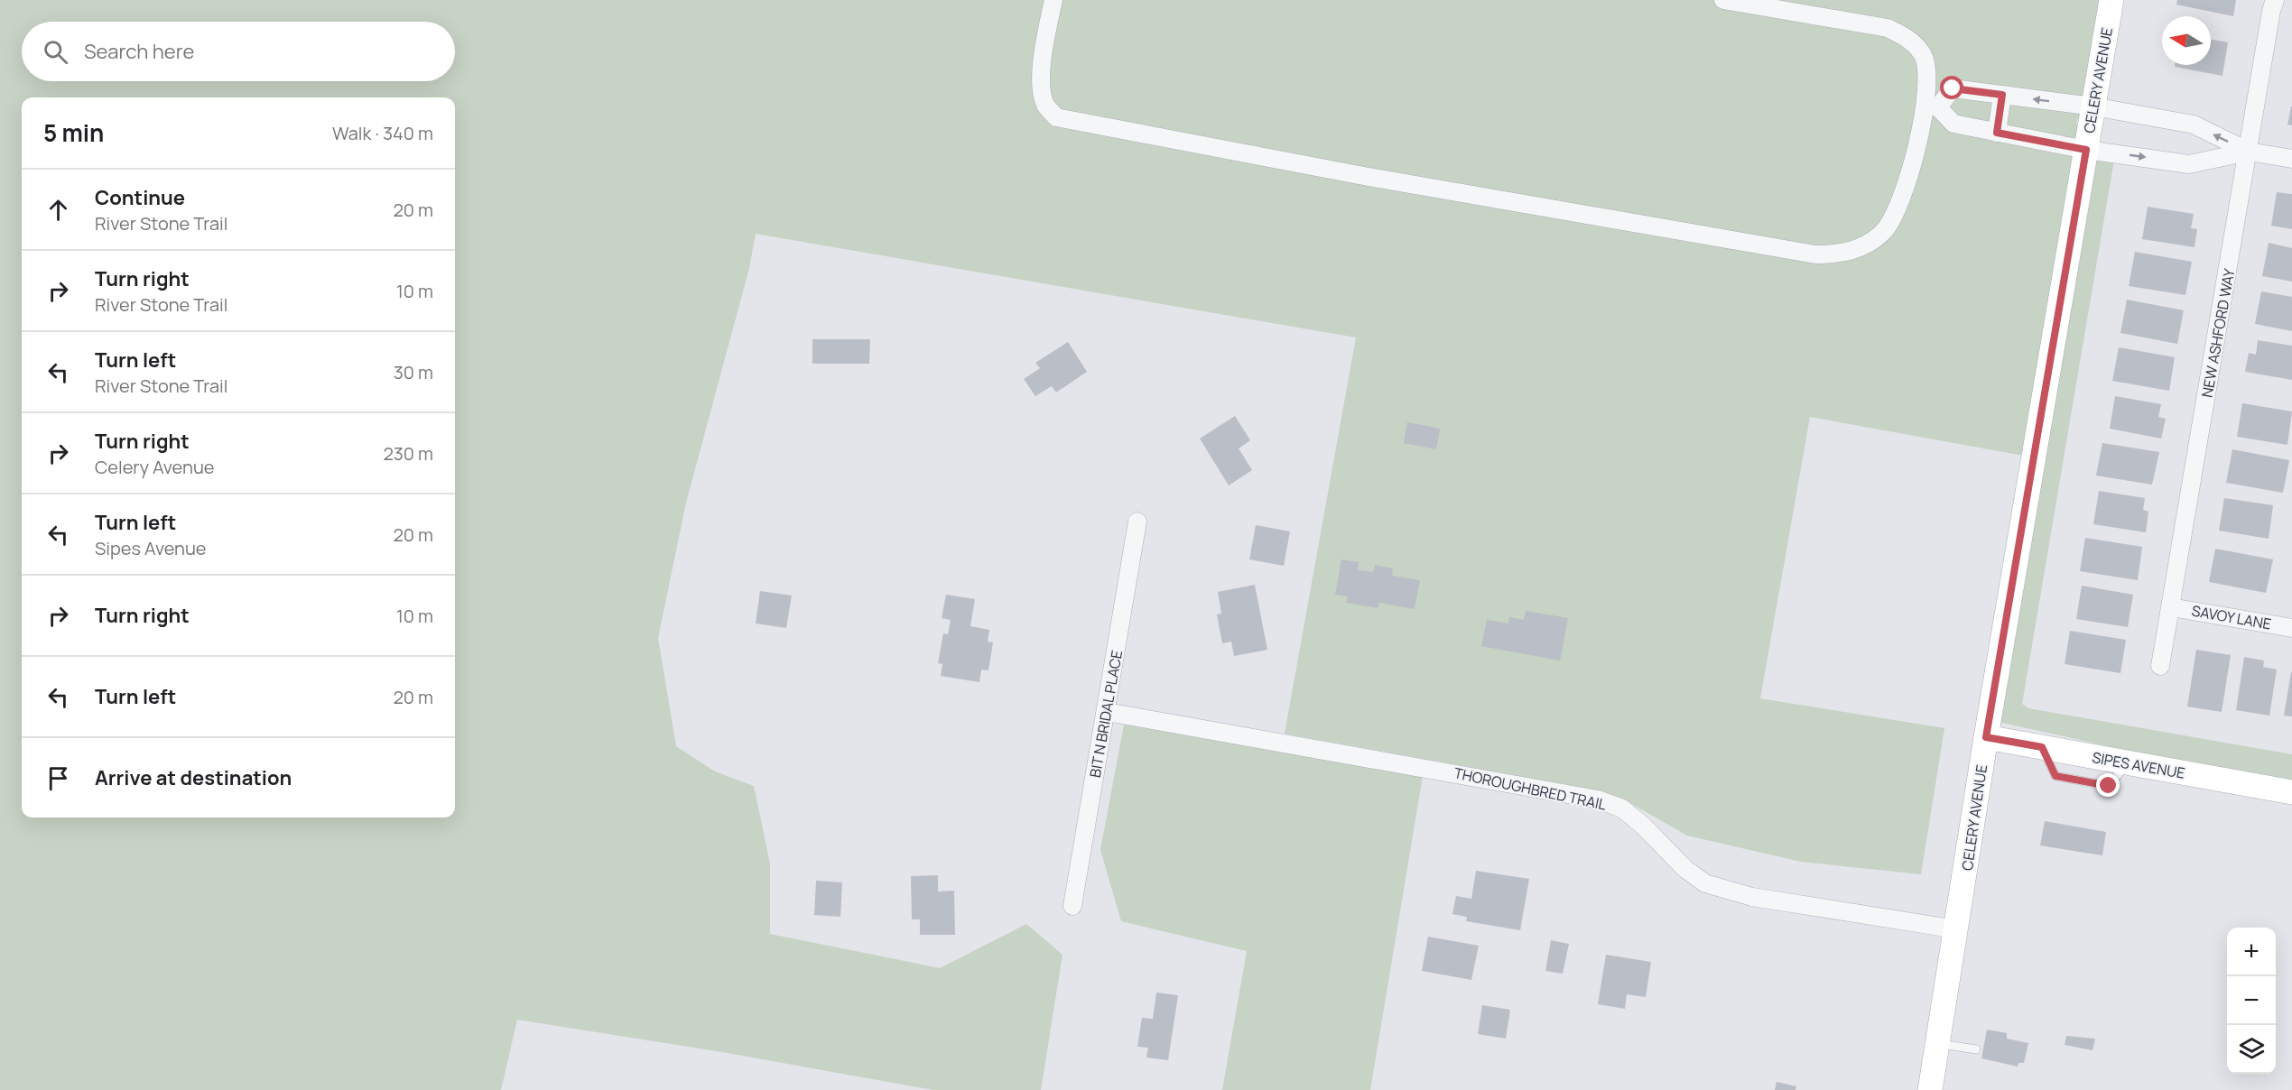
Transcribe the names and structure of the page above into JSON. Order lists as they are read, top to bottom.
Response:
{
  "streets": {
    "main road": ["CELERY AVENUE", "SIPES AVENUE"],
    "street": [
      "NEW ASHFORD WAY",
      "SAVOY LANE",
      "BIT N BRIDAL PLACE",
      "THOROUGHBRED TRAIL"
    ]
  },
  "crossings": [
    ["CELERY AVENUE", "SIPES AVENUE"],
    ["CELERY AVENUE", "THOROUGHBRED TRAIL"],
    ["NEW ASHFORD WAY", "SAVOY LANE"],
    ["BIT N BRIDAL PLACE", "THOROUGHBRED TRAIL"]
  ],
  "north": "left",
  "page": {
    "search": "Search here",
    "heading": ["5 min", "Walk · 340 m"],
    "list": [
      ["Continue", "River Stone Trail", "20 m"],
      ["Turn right", "River Stone Trail", "10 m"],
      ["Turn left", "River Stone Trail", "30 m"],
      ["Turn right", "Celery Avenue", "230 m"],
      ["Turn left", "Sipes Avenue", "20 m"],
      ["Turn right", "10 m"],
      ["Turn left", "20 m"],
      "Arrive at destination"
    ],
    "map_buttons": ["+", "−"]
  }
}
